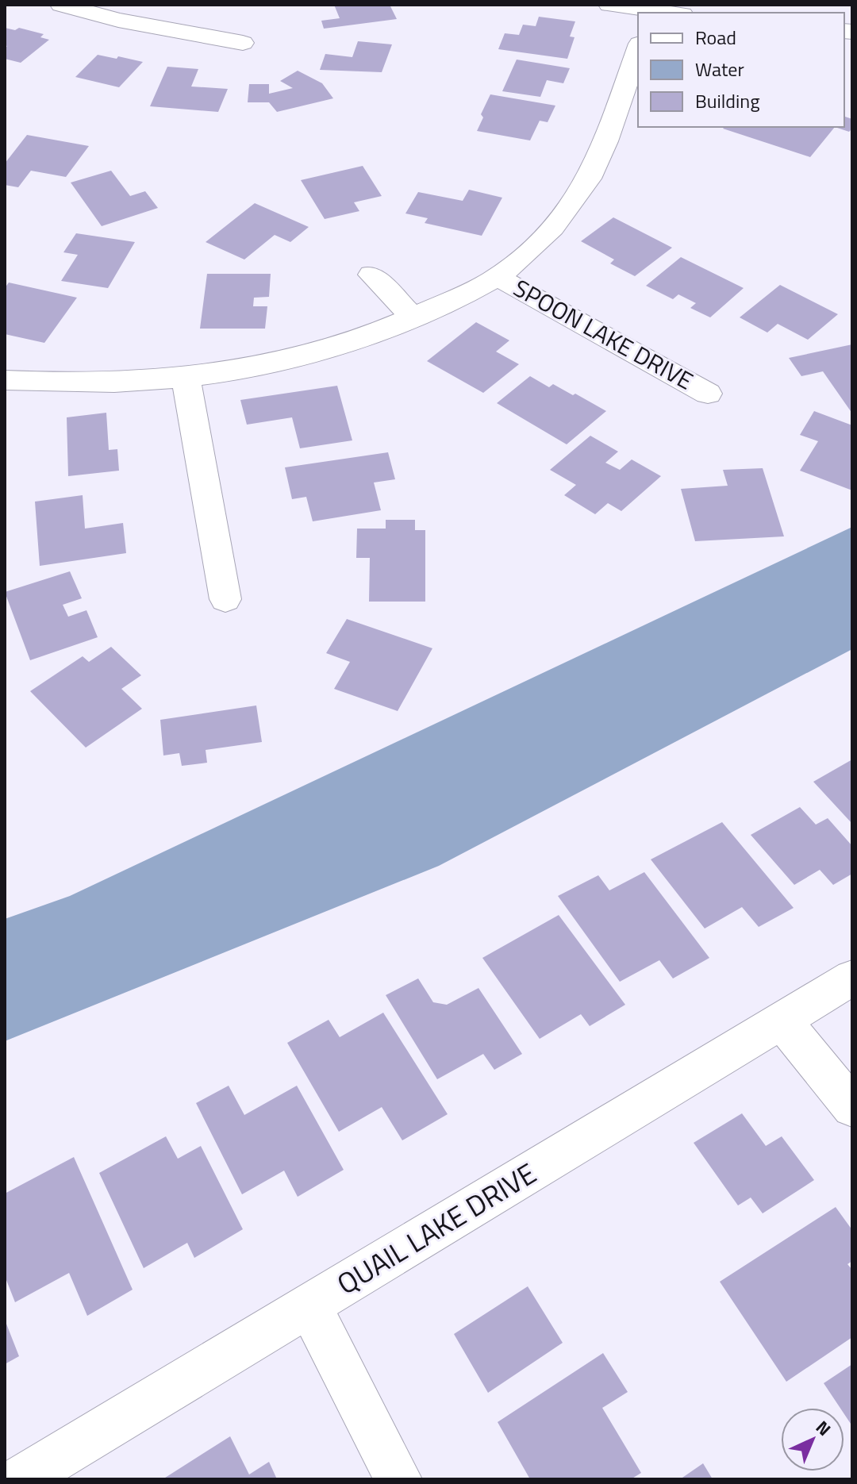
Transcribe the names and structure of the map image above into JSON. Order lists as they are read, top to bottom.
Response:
{
  "streets": {
    "street": ["SPOON LAKE DRIVE", "QUAIL LAKE DRIVE"]
  },
  "legend": ["Road", "Water", "Building"],
  "north": "top right"
}
